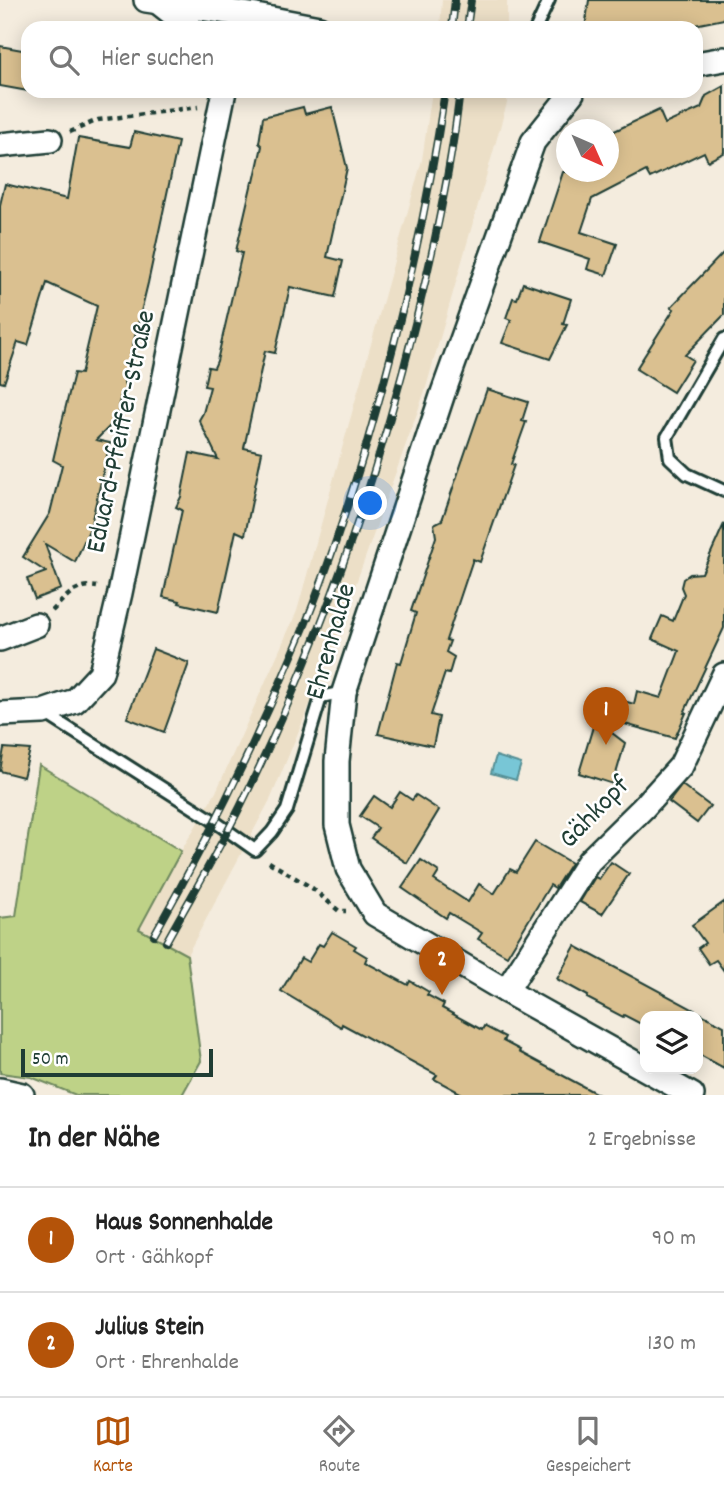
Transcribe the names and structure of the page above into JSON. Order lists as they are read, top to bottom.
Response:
{
  "streets": {
    "street": ["Eduard-Pfeiffer-Straße", "Ehrenhalde", "Gähkopf"]
  },
  "crossings": [
    ["Ehrenhalde", "Gähkopf"]
  ],
  "scale_bar": "50 m",
  "north": "bottom right",
  "page": {
    "search": "Hier suchen",
    "pins": ["1", "2"],
    "scale": "50 m",
    "heading": ["In der Nähe", "2 Ergebnisse"],
    "list": [
      {
        "mark": "1",
        "name": "Haus Sonnenhalde",
        "note": "Ort · Gähkopf",
        "value": "90 m"
      },
      {
        "mark": "2",
        "name": "Julius Stein",
        "note": "Ort · Ehrenhalde",
        "value": "130 m"
      }
    ],
    "nav": ["Karte", "Route", "Gespeichert"]
  }
}
